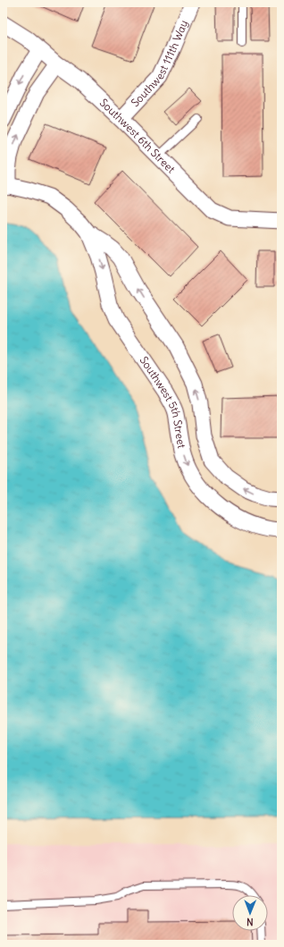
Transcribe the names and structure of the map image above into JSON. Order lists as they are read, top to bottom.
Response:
{
  "streets": {
    "street": ["Southwest 111th Way", "Southwest 6th Street", "Southwest 5th Street"]
  },
  "crossings": [
    ["Southwest 111th Way", "Southwest 6th Street"]
  ],
  "north": "bottom"
}
